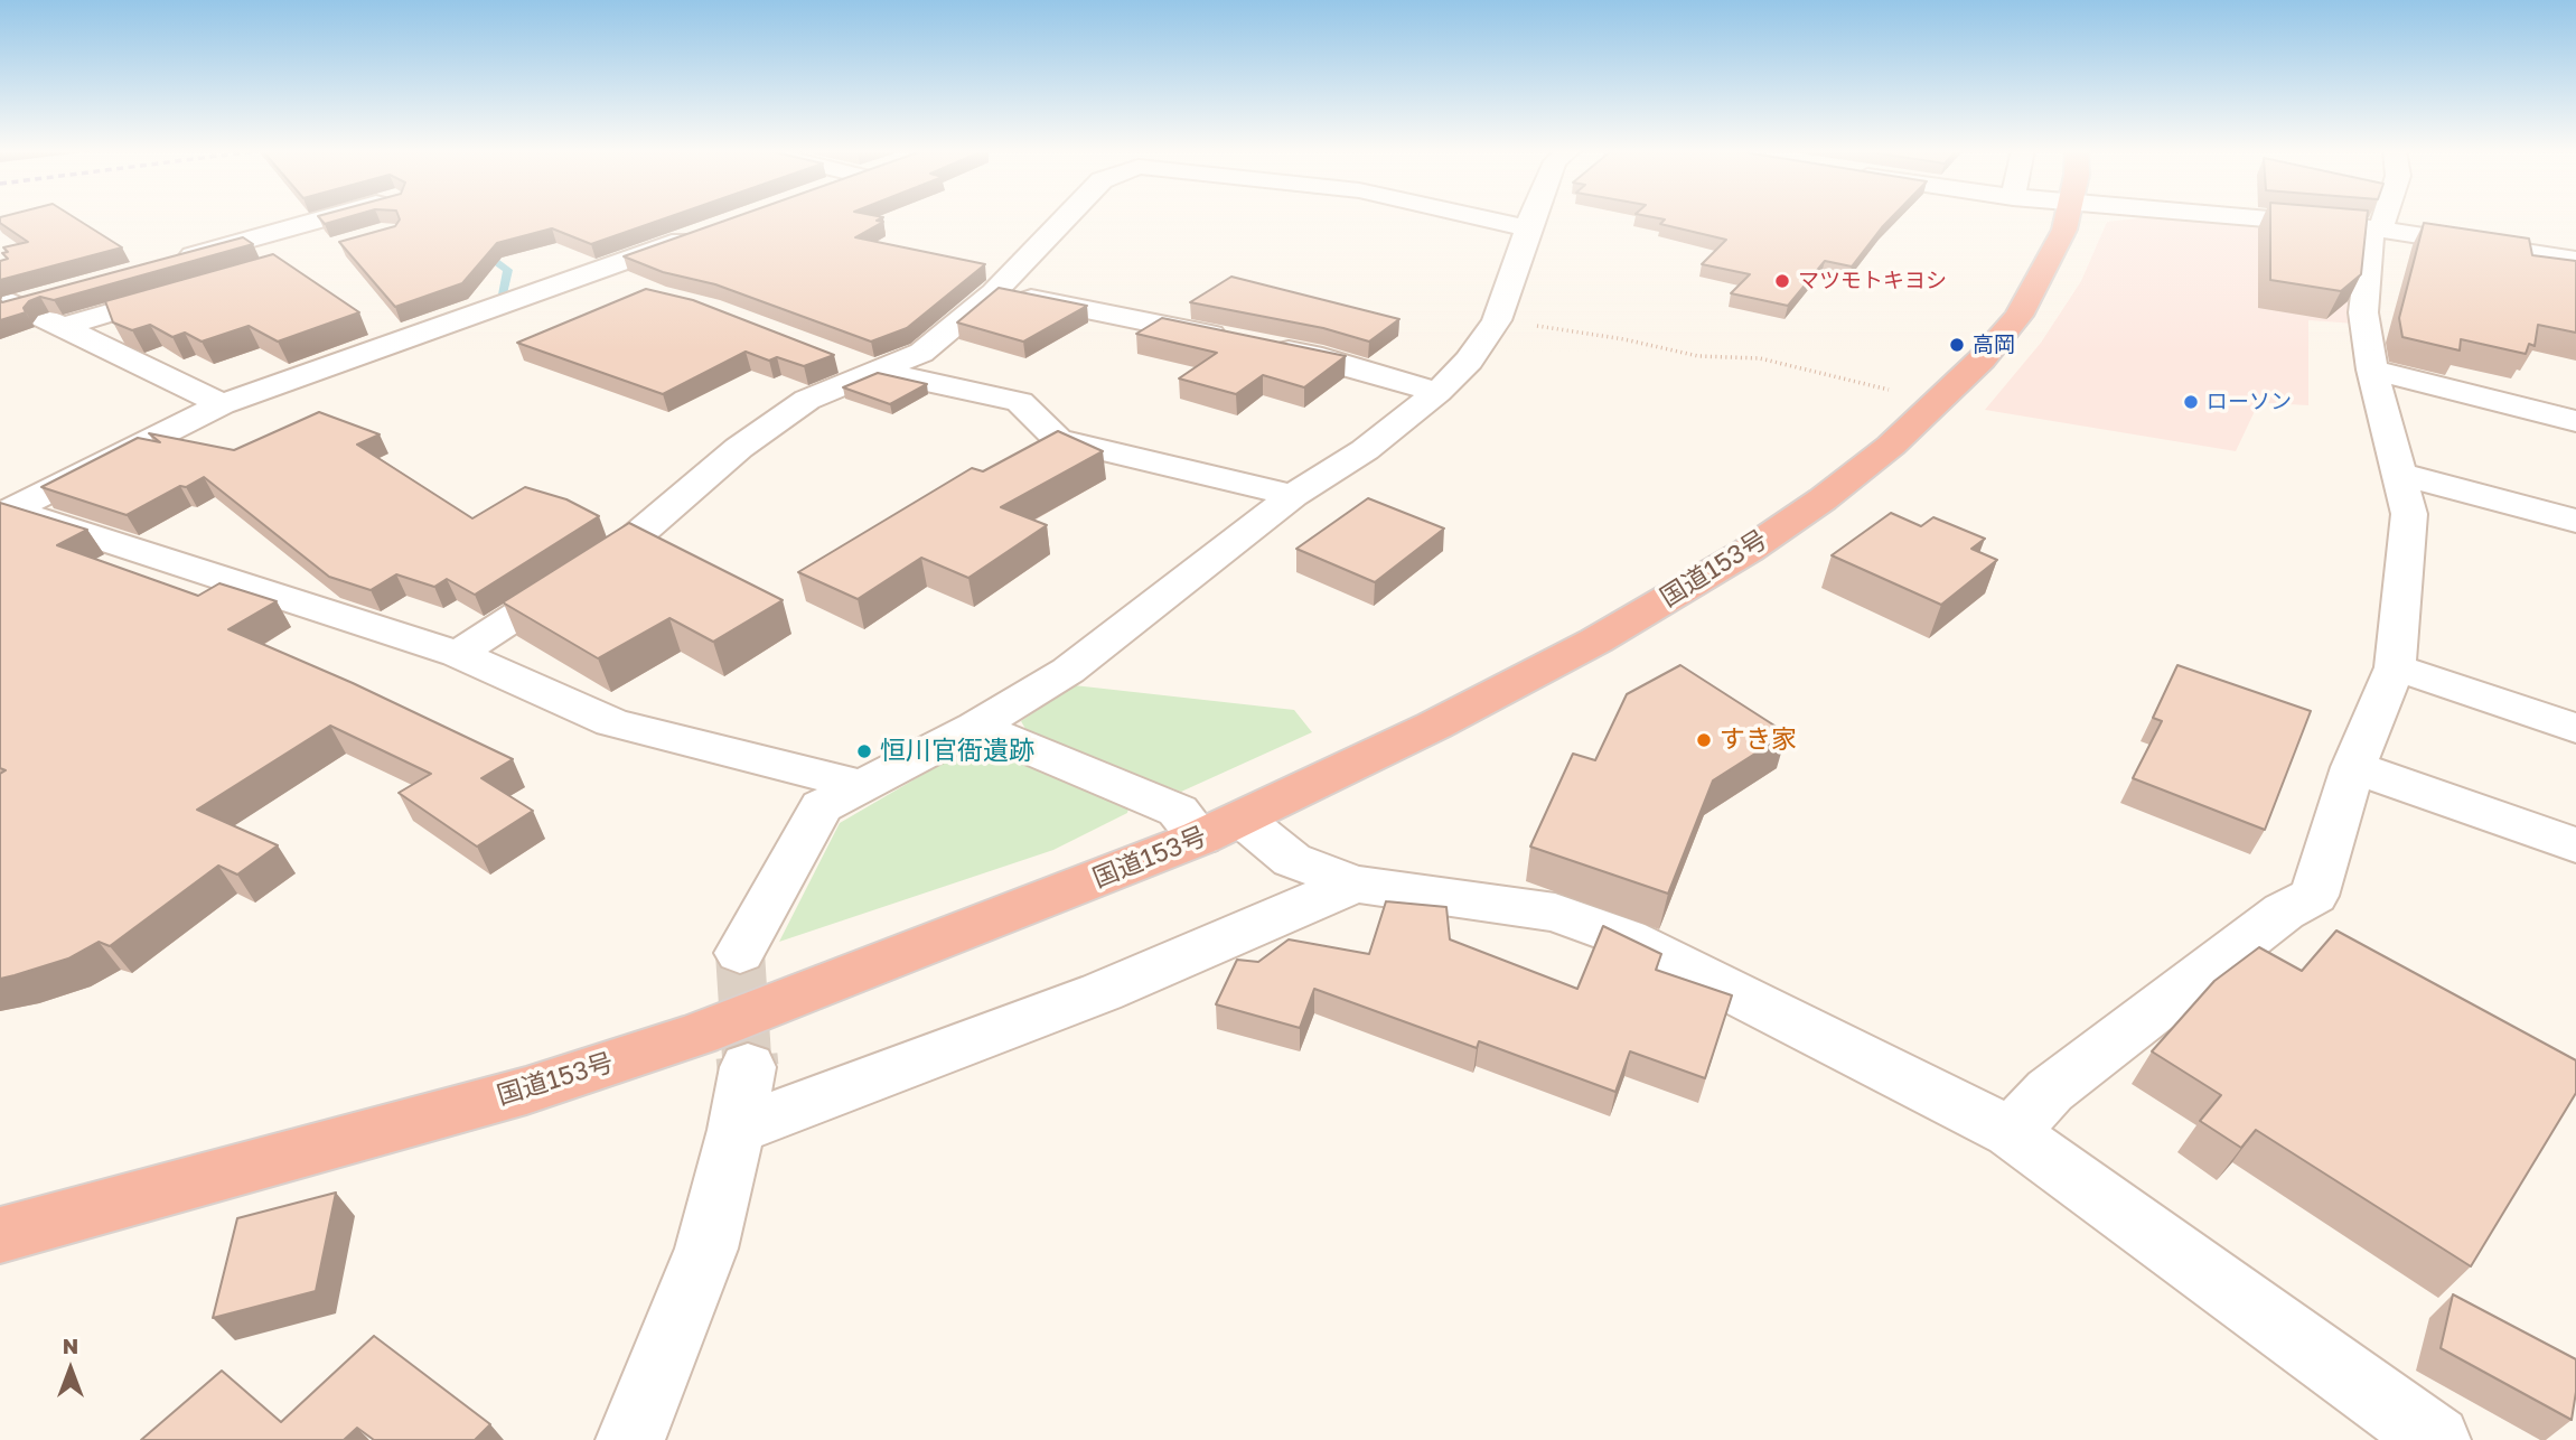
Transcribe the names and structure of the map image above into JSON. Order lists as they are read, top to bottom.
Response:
{
  "streets": {
    "highway": ["国道153号"]
  },
  "places": [
    "マツモトキヨシ",
    "高岡",
    "ローソン",
    "すき家",
    "恒川官衙遺跡"
  ],
  "north": "top"
}
